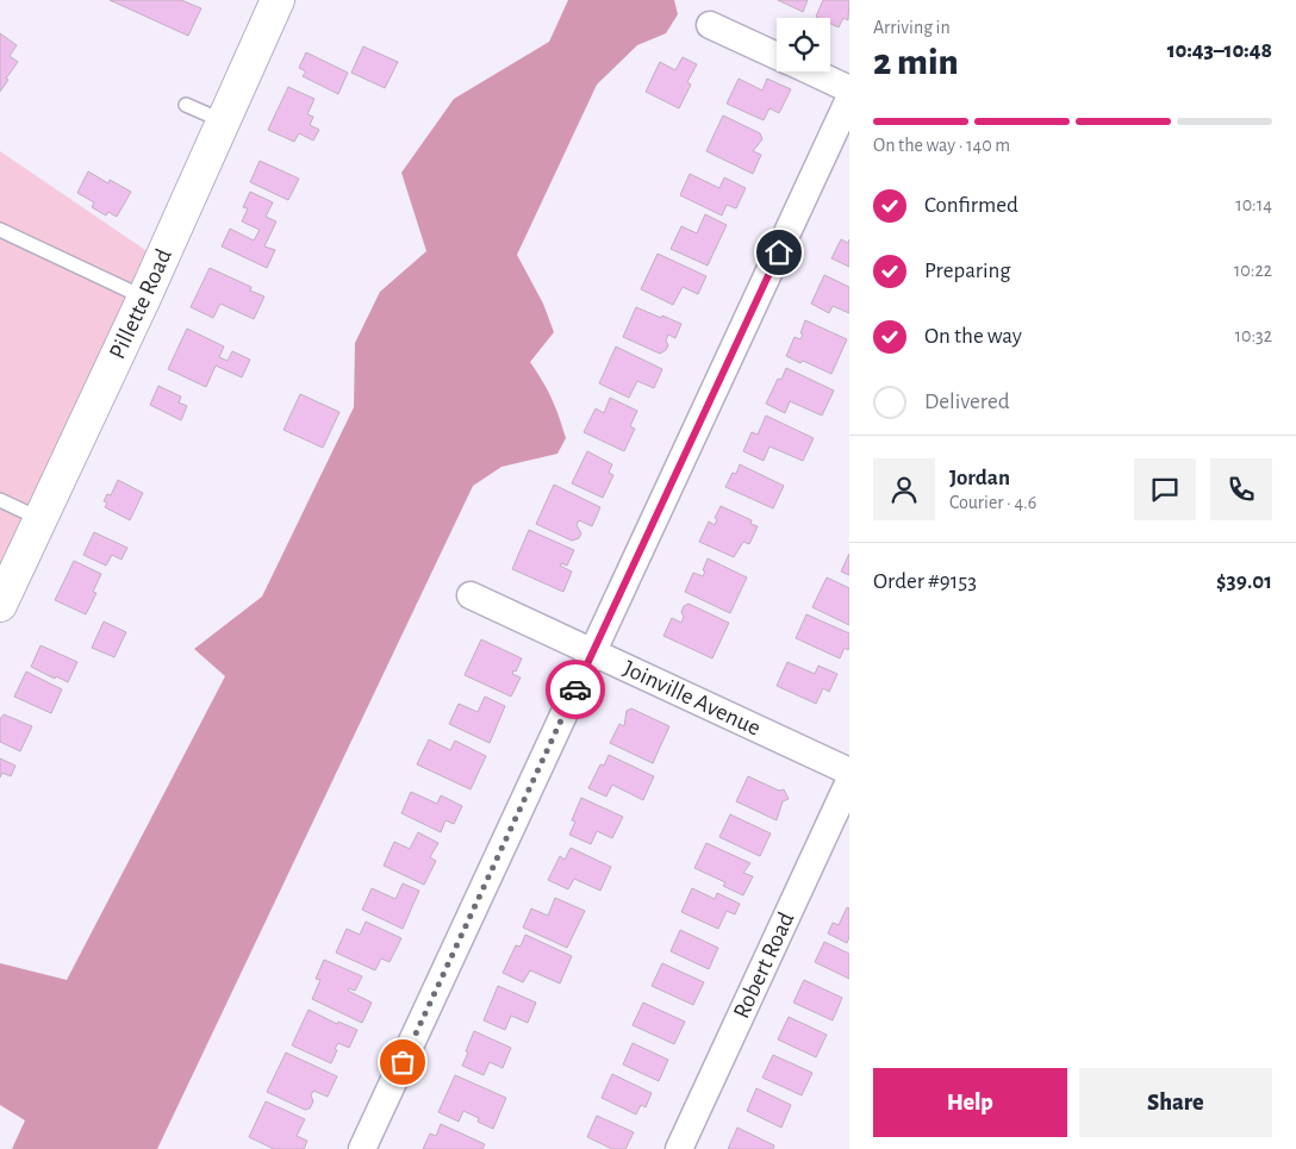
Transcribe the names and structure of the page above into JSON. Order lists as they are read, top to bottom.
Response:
{
  "streets": {
    "street": ["Pillette Road", "Joinville Avenue", "Robert Road"]
  },
  "page": {
    "heading": ["2 min", "Arriving in", "10:43–10:48"],
    "panel": [
      "Jordan",
      "Courier · 4.6",
      "Order #9153",
      "$39.01"
    ],
    "bar": "On the way · 140 m",
    "list": [
      ["Confirmed", "10:14"],
      ["Preparing", "10:22"],
      ["On the way", "10:32"],
      "Delivered"
    ],
    "buttons": ["Help", "Share"]
  }
}
